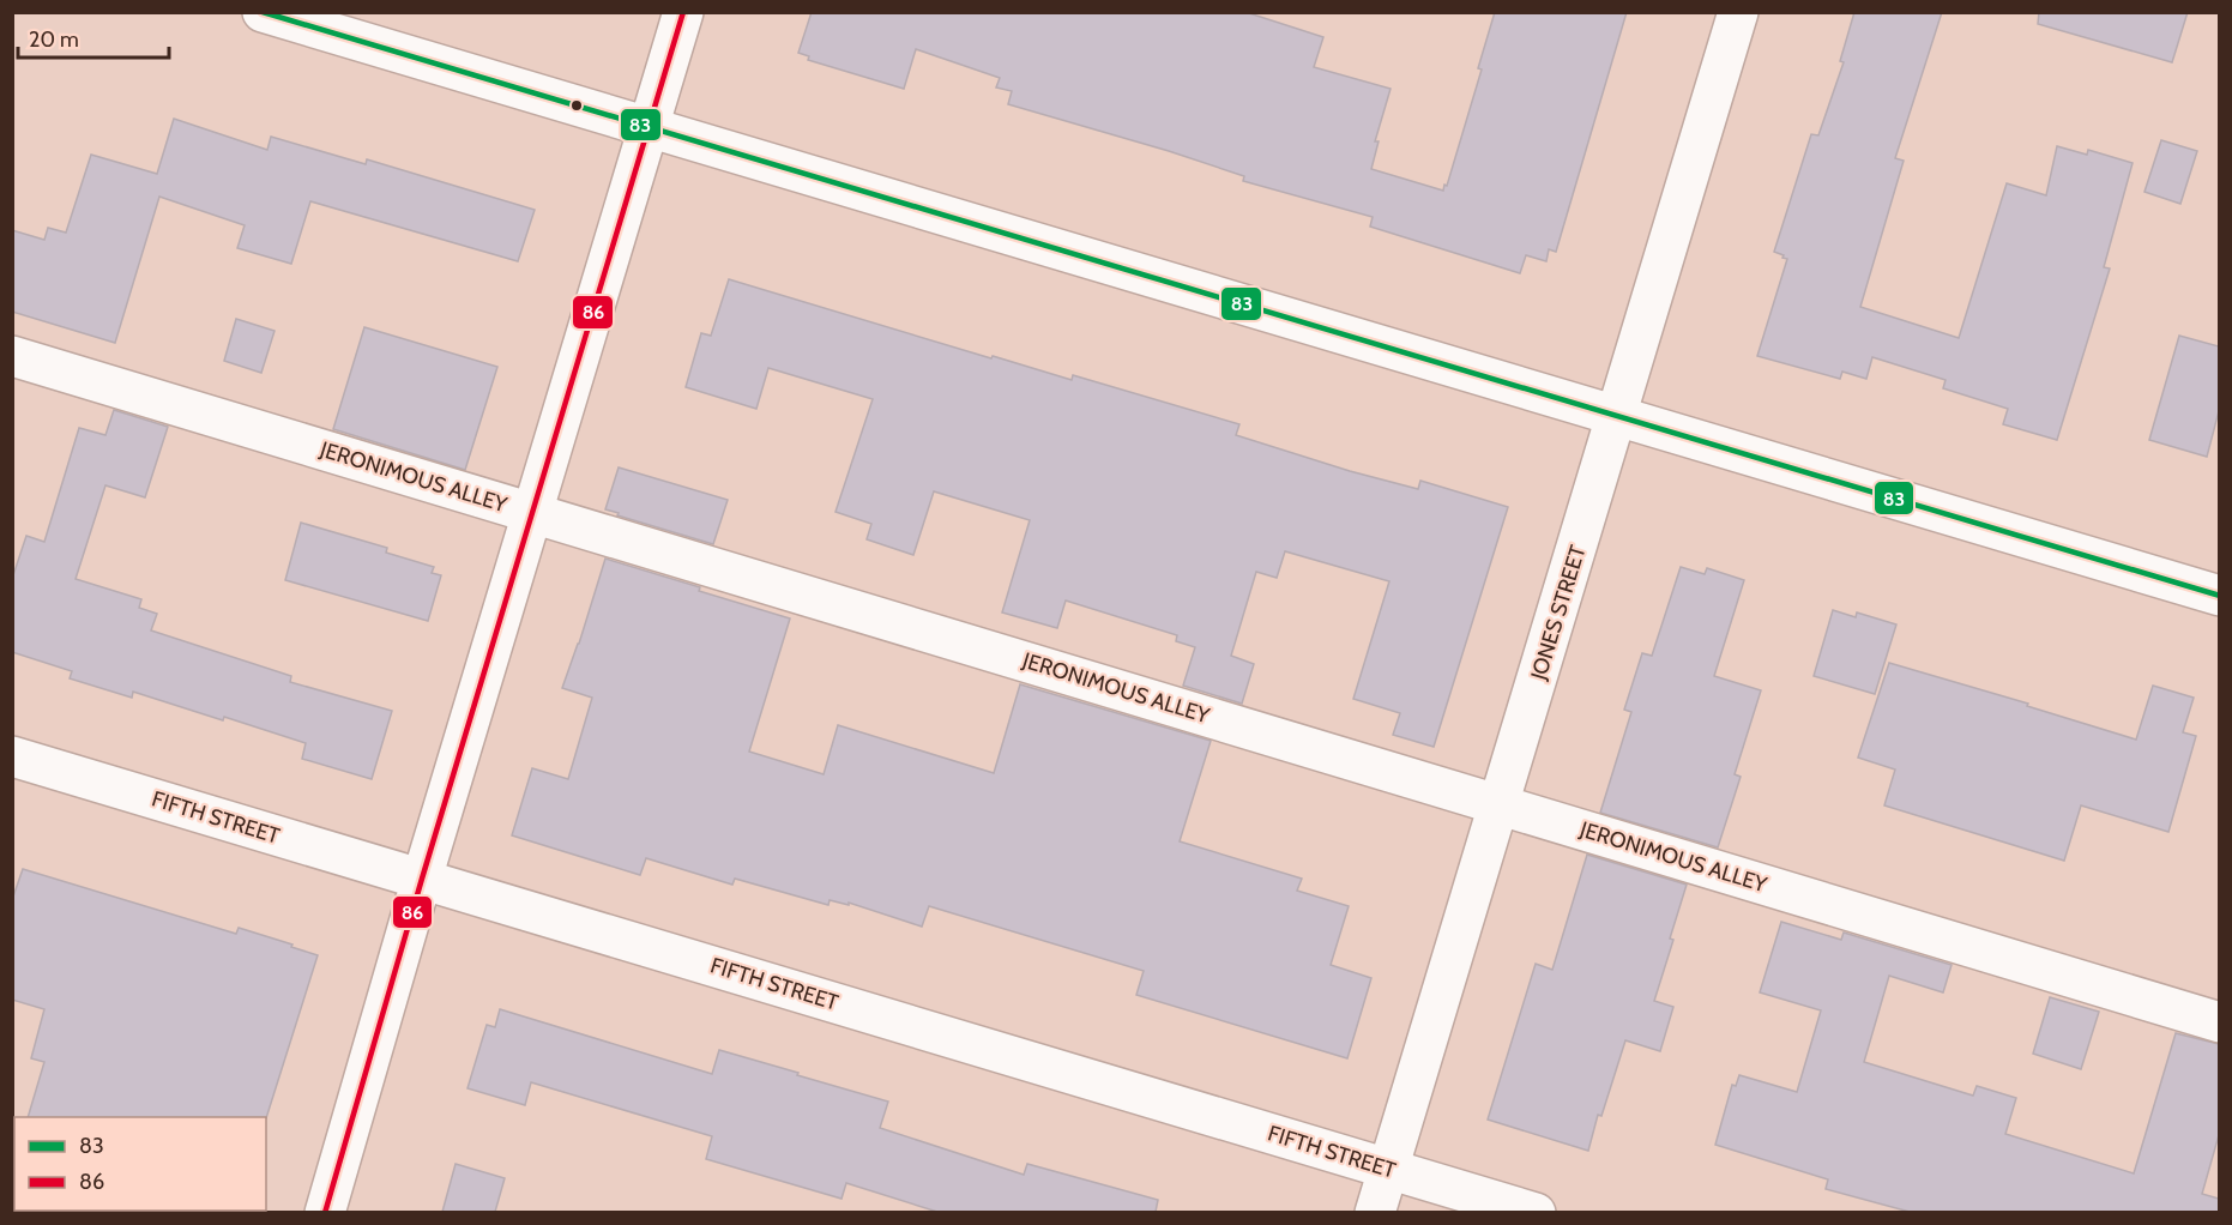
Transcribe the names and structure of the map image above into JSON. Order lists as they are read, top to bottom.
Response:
{
  "streets": {
    "street": ["JERONIMOUS ALLEY", "JONES STREET", "FIFTH STREET"]
  },
  "crossings": [
    ["JERONIMOUS ALLEY", "JONES STREET"],
    ["JONES STREET", "FIFTH STREET"]
  ],
  "lines": ["transit line 83", "transit line 86"],
  "legend": ["83", "86"],
  "scale_bar": "20 m"
}
